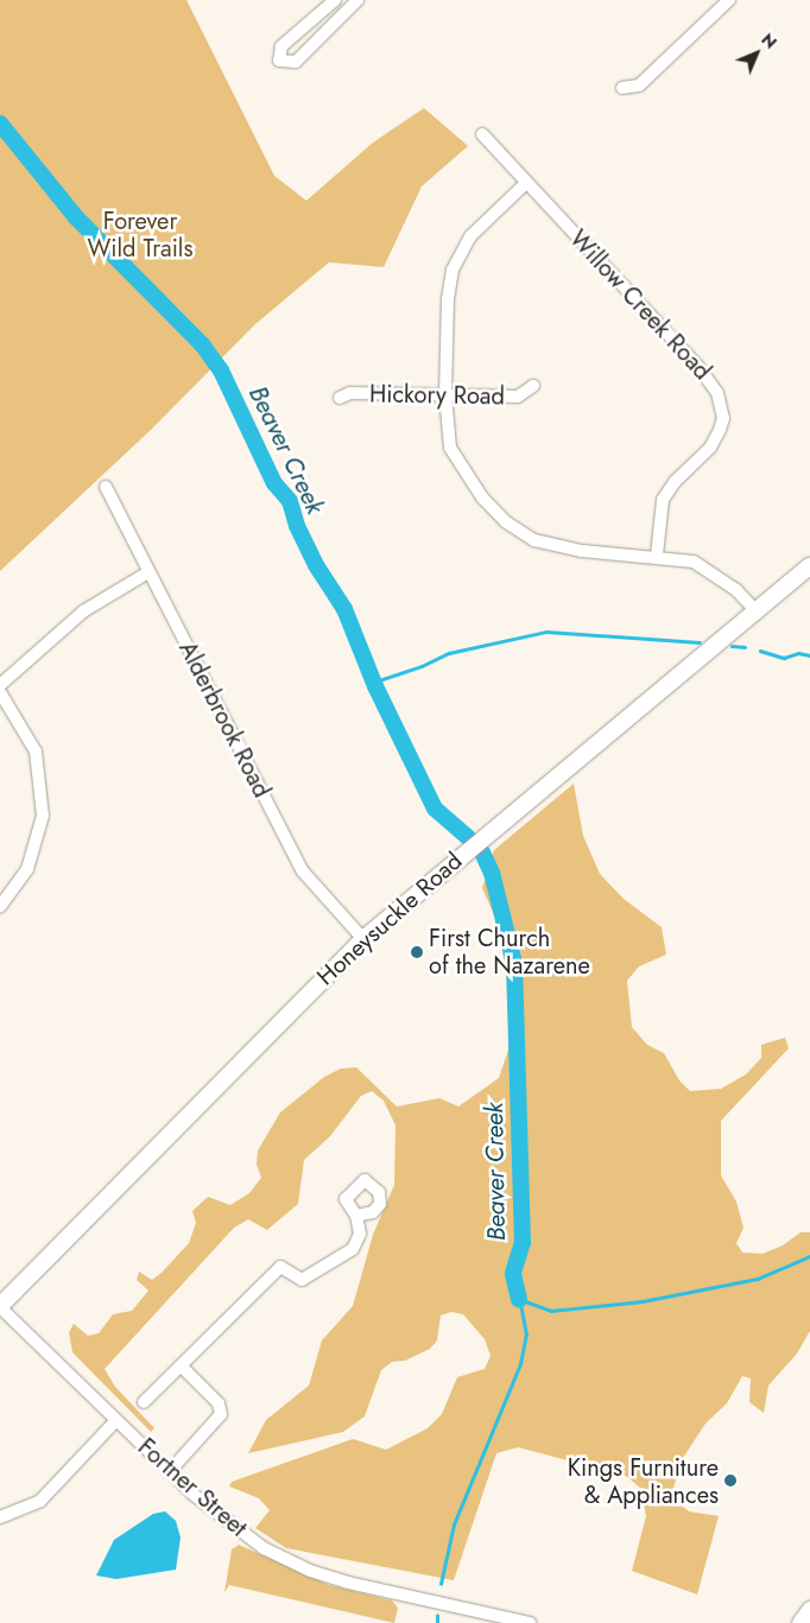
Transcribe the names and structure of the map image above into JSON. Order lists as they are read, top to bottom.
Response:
{
  "streets": {
    "main road": ["Honeysuckle Road"],
    "street": [
      "Willow Creek Road",
      "Hickory Road",
      "Alderbrook Road",
      "Fortner Street"
    ]
  },
  "crossings": [
    ["Alderbrook Road", "Honeysuckle Road"],
    ["Honeysuckle Road", "Fortner Street"]
  ],
  "water": ["Beaver Creek"],
  "parks": ["Forever Wild Trails"],
  "places": ["First Church of the Nazarene", "Kings Furniture & Appliances"],
  "north": "top right"
}
